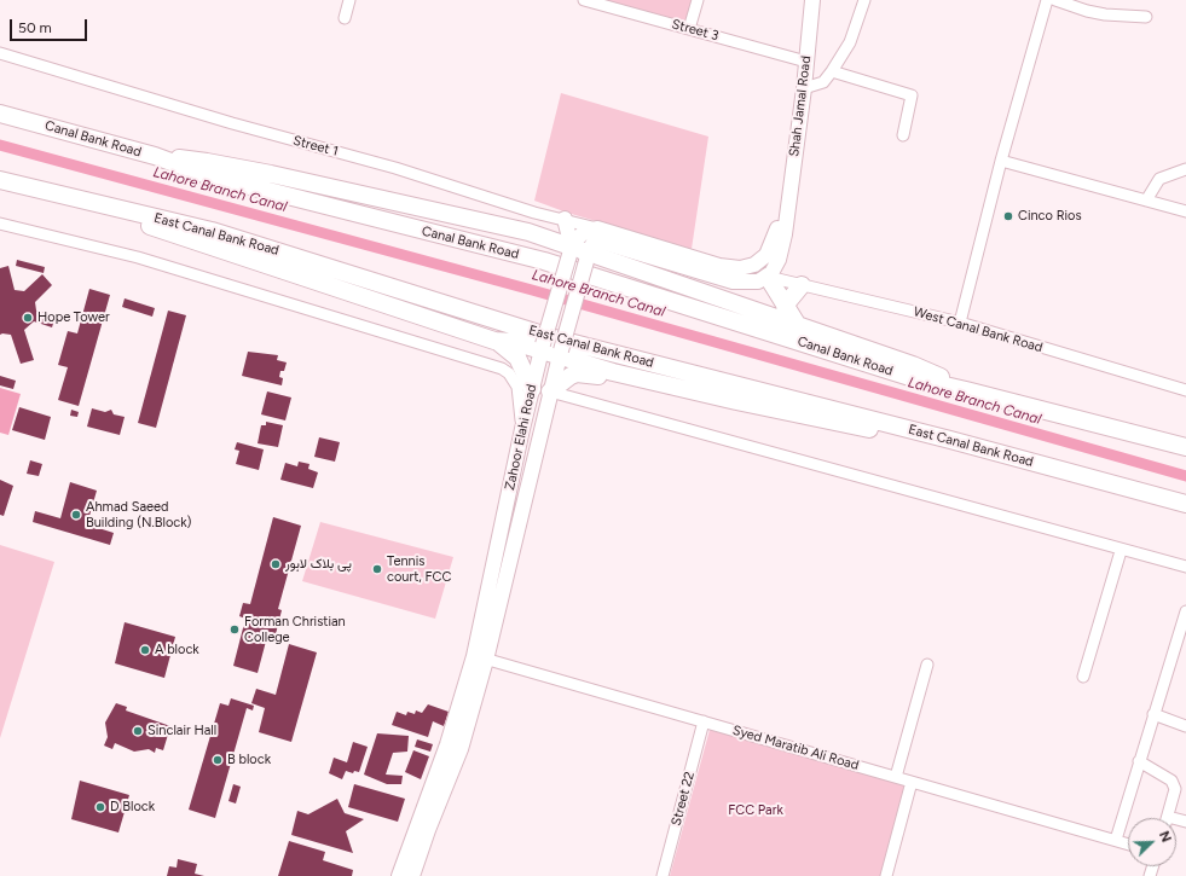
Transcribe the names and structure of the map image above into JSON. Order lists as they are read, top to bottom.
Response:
{
  "streets": {
    "highway": ["Canal Bank Road", "East Canal Bank Road"],
    "main road": ["Shah Jamal Road", "Zahoor Elahi Road"],
    "street": [
      "Street 3",
      "Street 1",
      "West Canal Bank Road",
      "Syed Maratib Ali Road",
      "Street 22"
    ]
  },
  "crossings": [
    ["Street 3", "Shah Jamal Road"],
    ["Shah Jamal Road", "West Canal Bank Road"],
    ["Zahoor Elahi Road", "Syed Maratib Ali Road"],
    ["Syed Maratib Ali Road", "Street 22"]
  ],
  "water": ["Lahore Branch Canal"],
  "parks": ["FCC Park"],
  "places": [
    "Cinco Rios",
    "Hope Tower",
    "Ahmad Saeed Building (N.Block)",
    "پی بلاک لاہور",
    "Tennis court, FCC",
    "Forman Christian College",
    "A block",
    "Sinclair Hall",
    "B block",
    "D Block"
  ],
  "scale_bar": "50 m",
  "north": "top right"
}
